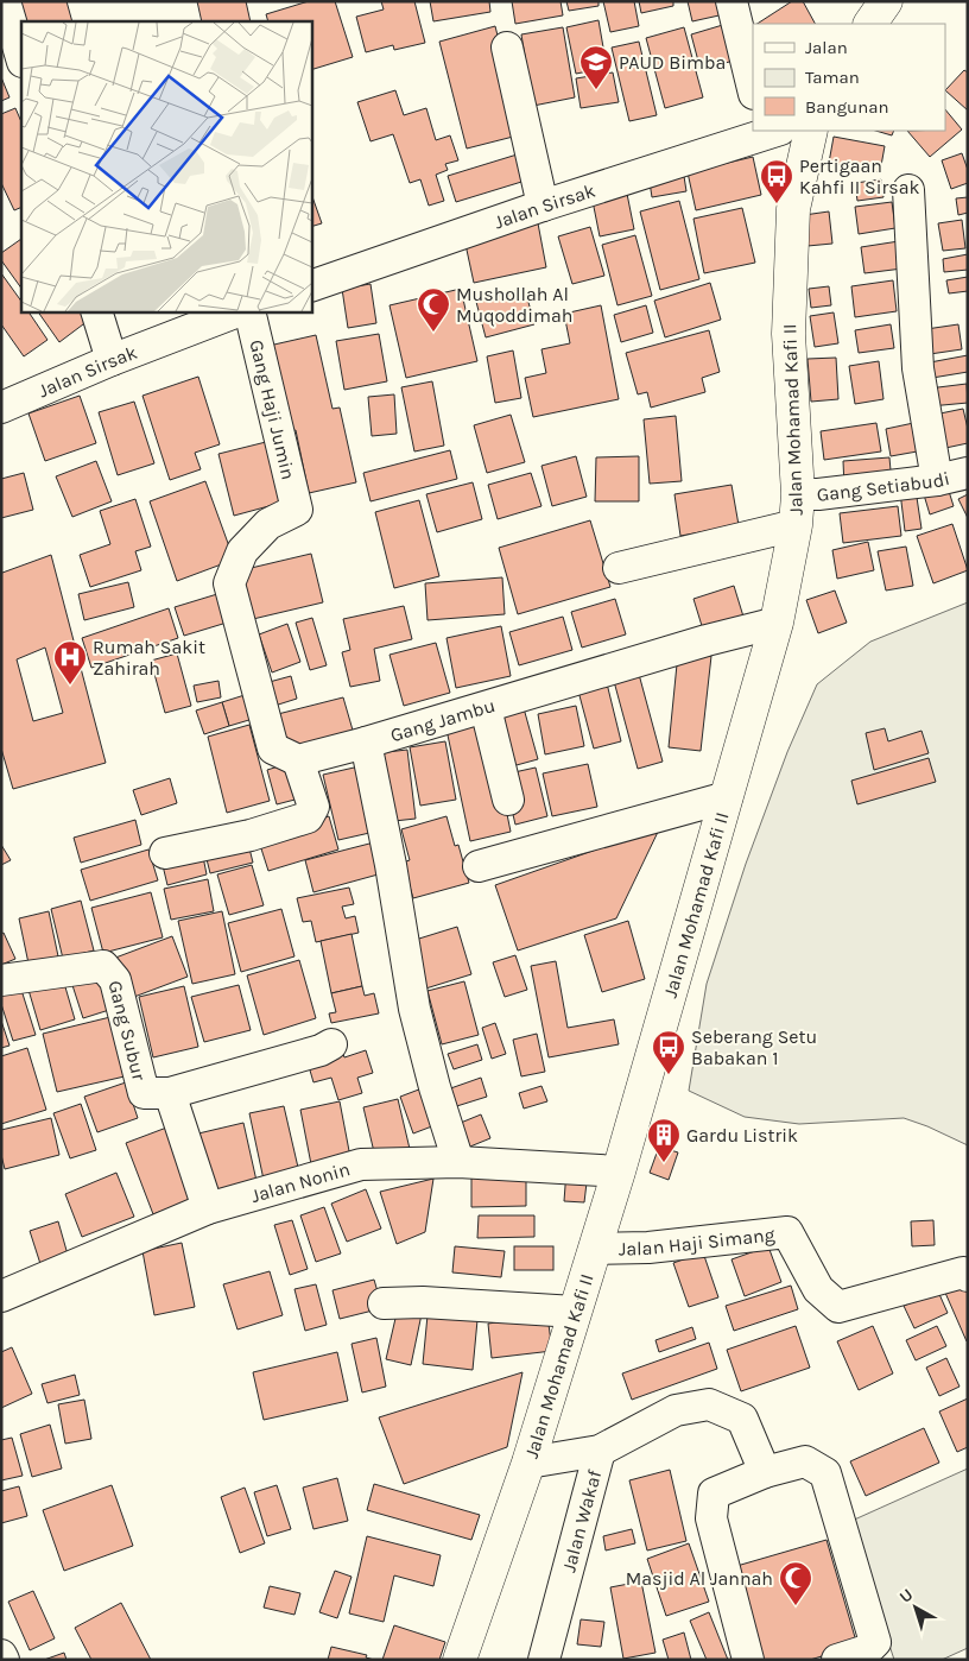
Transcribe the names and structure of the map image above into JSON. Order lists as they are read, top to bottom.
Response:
{
  "streets": {
    "main road": ["Jalan Mohamad Kafi II"],
    "street": [
      "Jalan Sirsak",
      "Gang Haji Jumin",
      "Gang Setiabudi",
      "Gang Jambu",
      "Gang Subur",
      "Jalan Nonin",
      "Jalan Haji Simang",
      "Jalan Wakaf"
    ]
  },
  "crossings": [
    ["Gang Haji Jumin", "Gang Jambu"],
    ["Jalan Mohamad Kafi II", "Gang Setiabudi"],
    ["Jalan Mohamad Kafi II", "Gang Jambu"],
    ["Jalan Mohamad Kafi II", "Jalan Nonin"],
    ["Jalan Mohamad Kafi II", "Jalan Haji Simang"],
    ["Jalan Mohamad Kafi II", "Jalan Wakaf"],
    ["Gang Subur", "Jalan Nonin"]
  ],
  "places": {
    "school or university": ["PAUD Bimba"],
    "bus stop": ["Pertigaan Kahfi II Sirsak", "Seberang Setu Babakan 1"],
    "mosque": ["Mushollah Al Muqoddimah", "Masjid Al Jannah"],
    "hospital": ["Rumah Sakit Zahirah"],
    "building": ["Gardu Listrik"]
  },
  "legend": ["Jalan", "Taman", "Bangunan"],
  "north": "top left"
}
